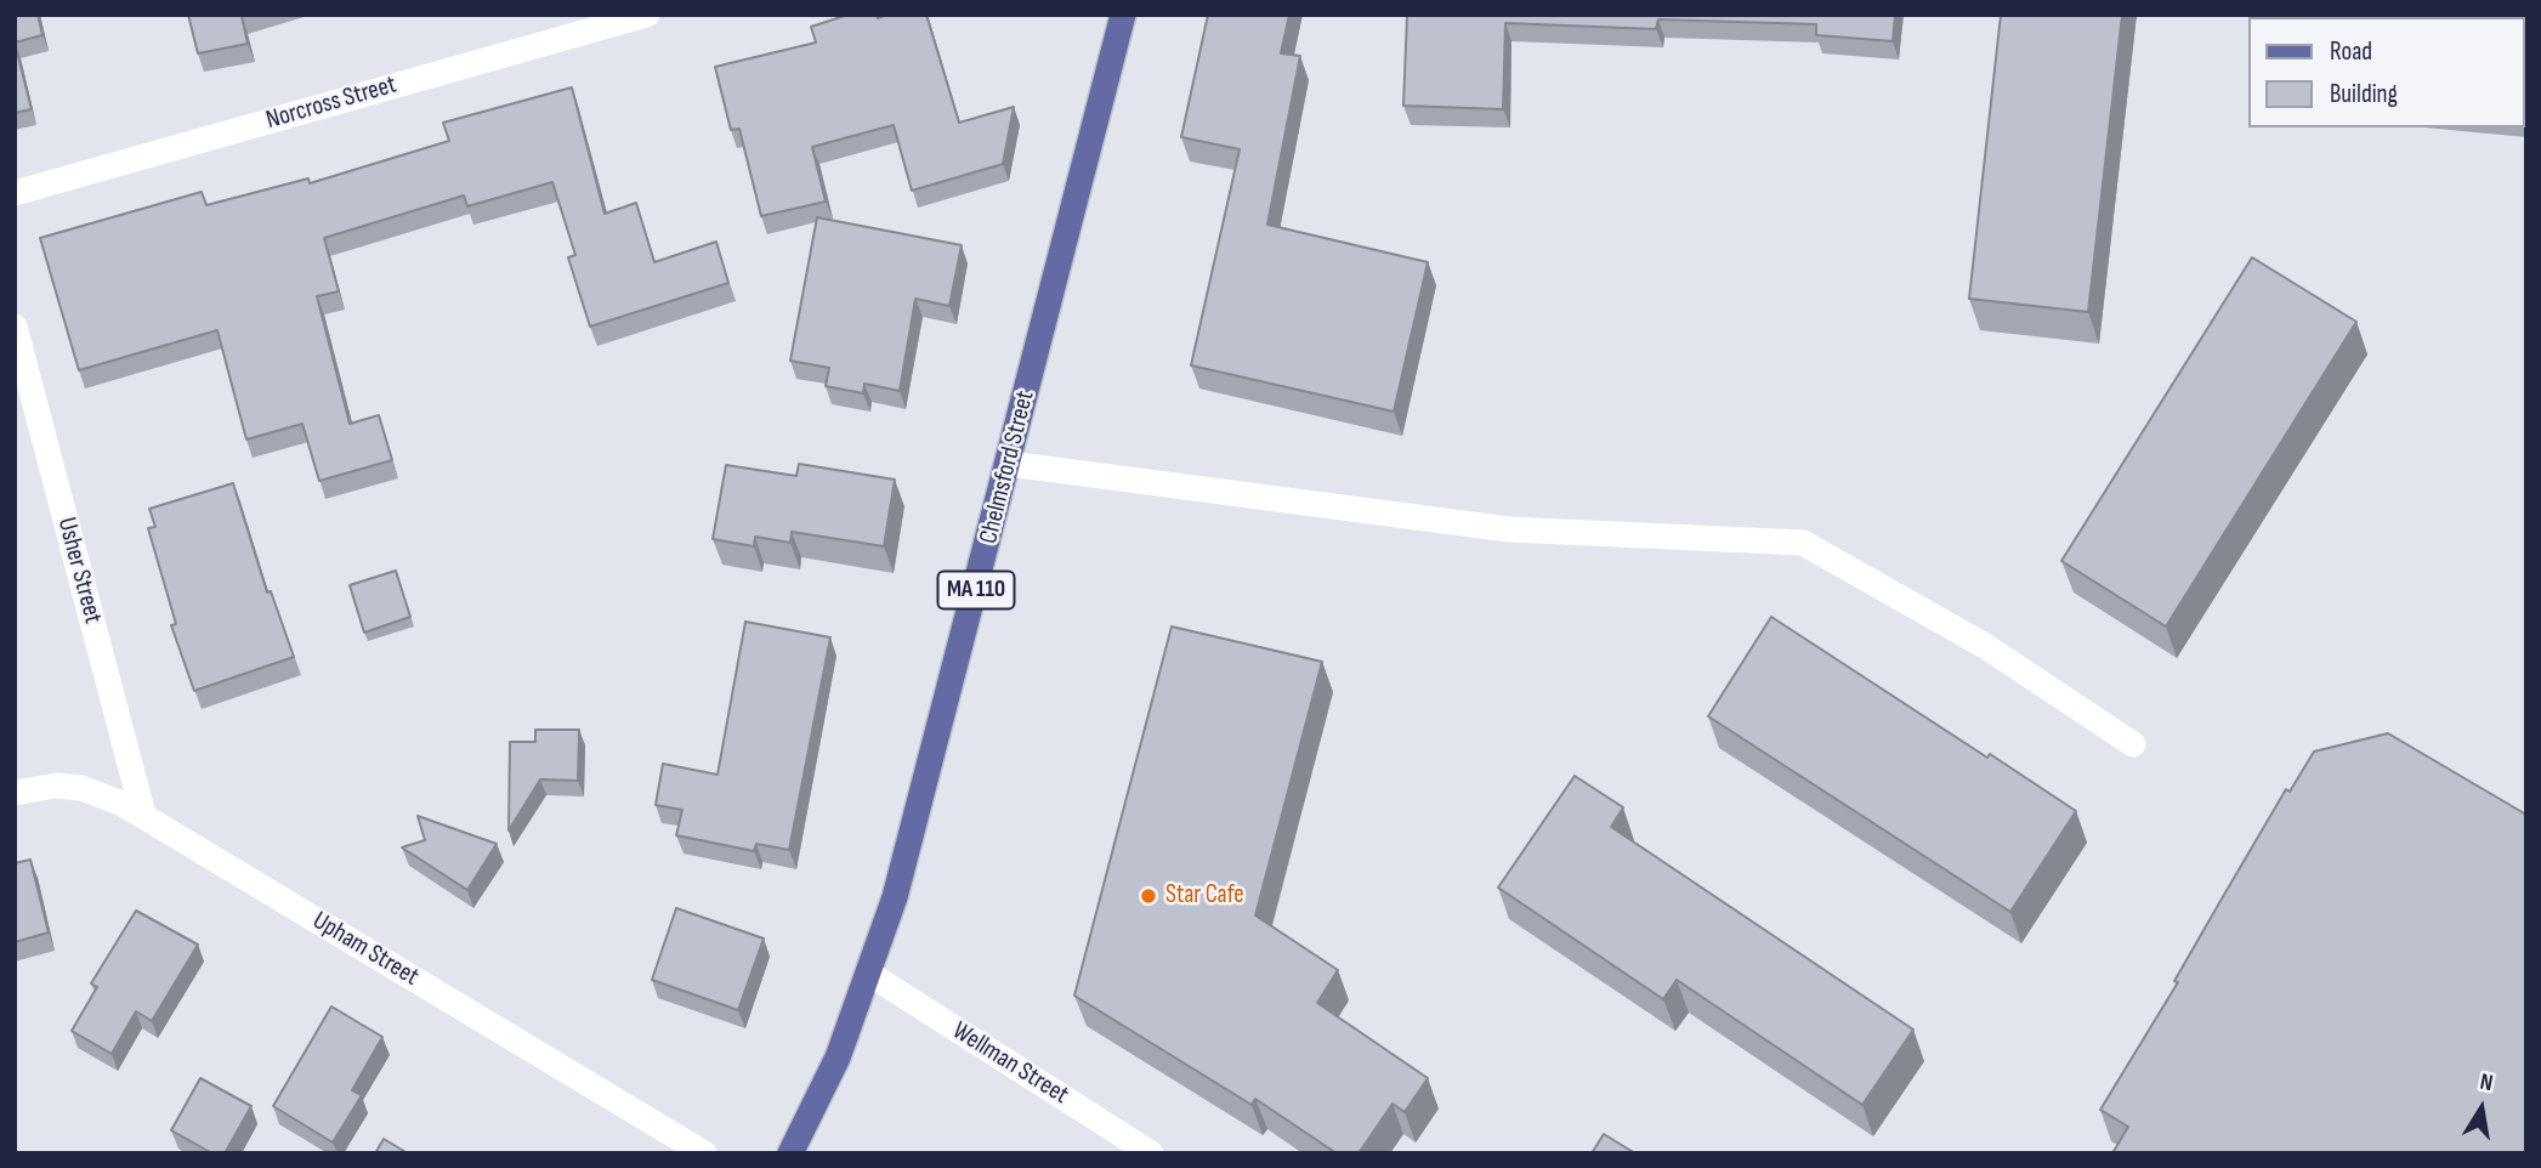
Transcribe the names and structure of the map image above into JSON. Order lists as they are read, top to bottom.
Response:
{
  "streets": {
    "main road": ["Chelmsford Street", "MA 110"],
    "street": [
      "Norcross Street",
      "Usher Street",
      "Upham Street",
      "Wellman Street"
    ]
  },
  "crossings": [
    ["Chelmsford Street", "Wellman Street"],
    ["Usher Street", "Upham Street"]
  ],
  "places": ["Star Cafe"],
  "legend": ["Road", "Building"],
  "north": "top"
}
